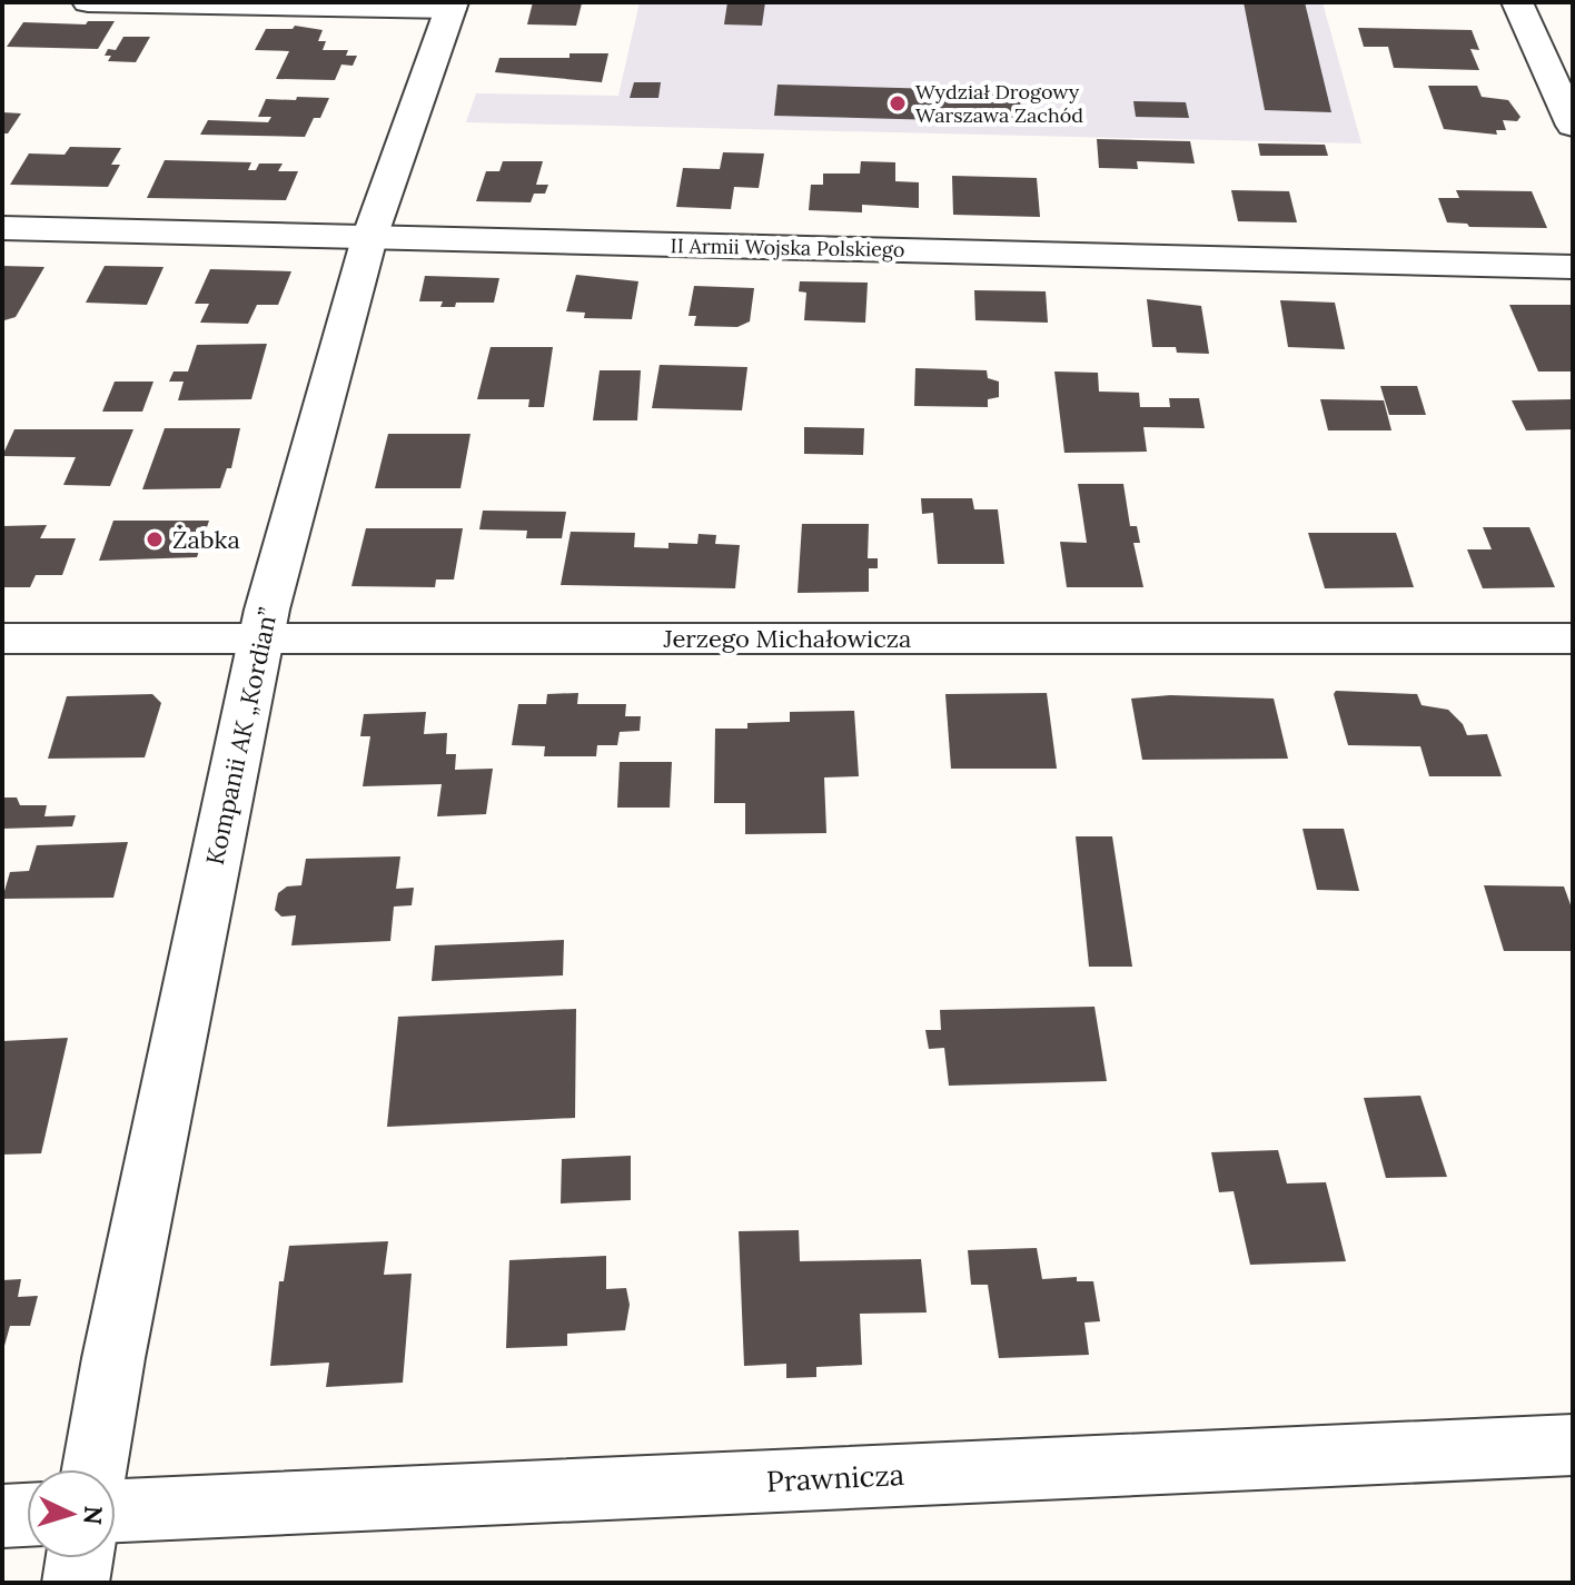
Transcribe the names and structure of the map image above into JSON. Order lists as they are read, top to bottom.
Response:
{
  "streets": {
    "street": [
      "II Armii Wojska Polskiego",
      "Jerzego Michałowicza",
      "Kompanii AK „Kordian”",
      "Prawnicza"
    ]
  },
  "crossings": [
    ["II Armii Wojska Polskiego", "Kompanii AK „Kordian”"],
    ["Jerzego Michałowicza", "Kompanii AK „Kordian”"]
  ],
  "places": ["Wydział Drogowy Warszawa Zachód", "Żabka"],
  "north": "right"
}
